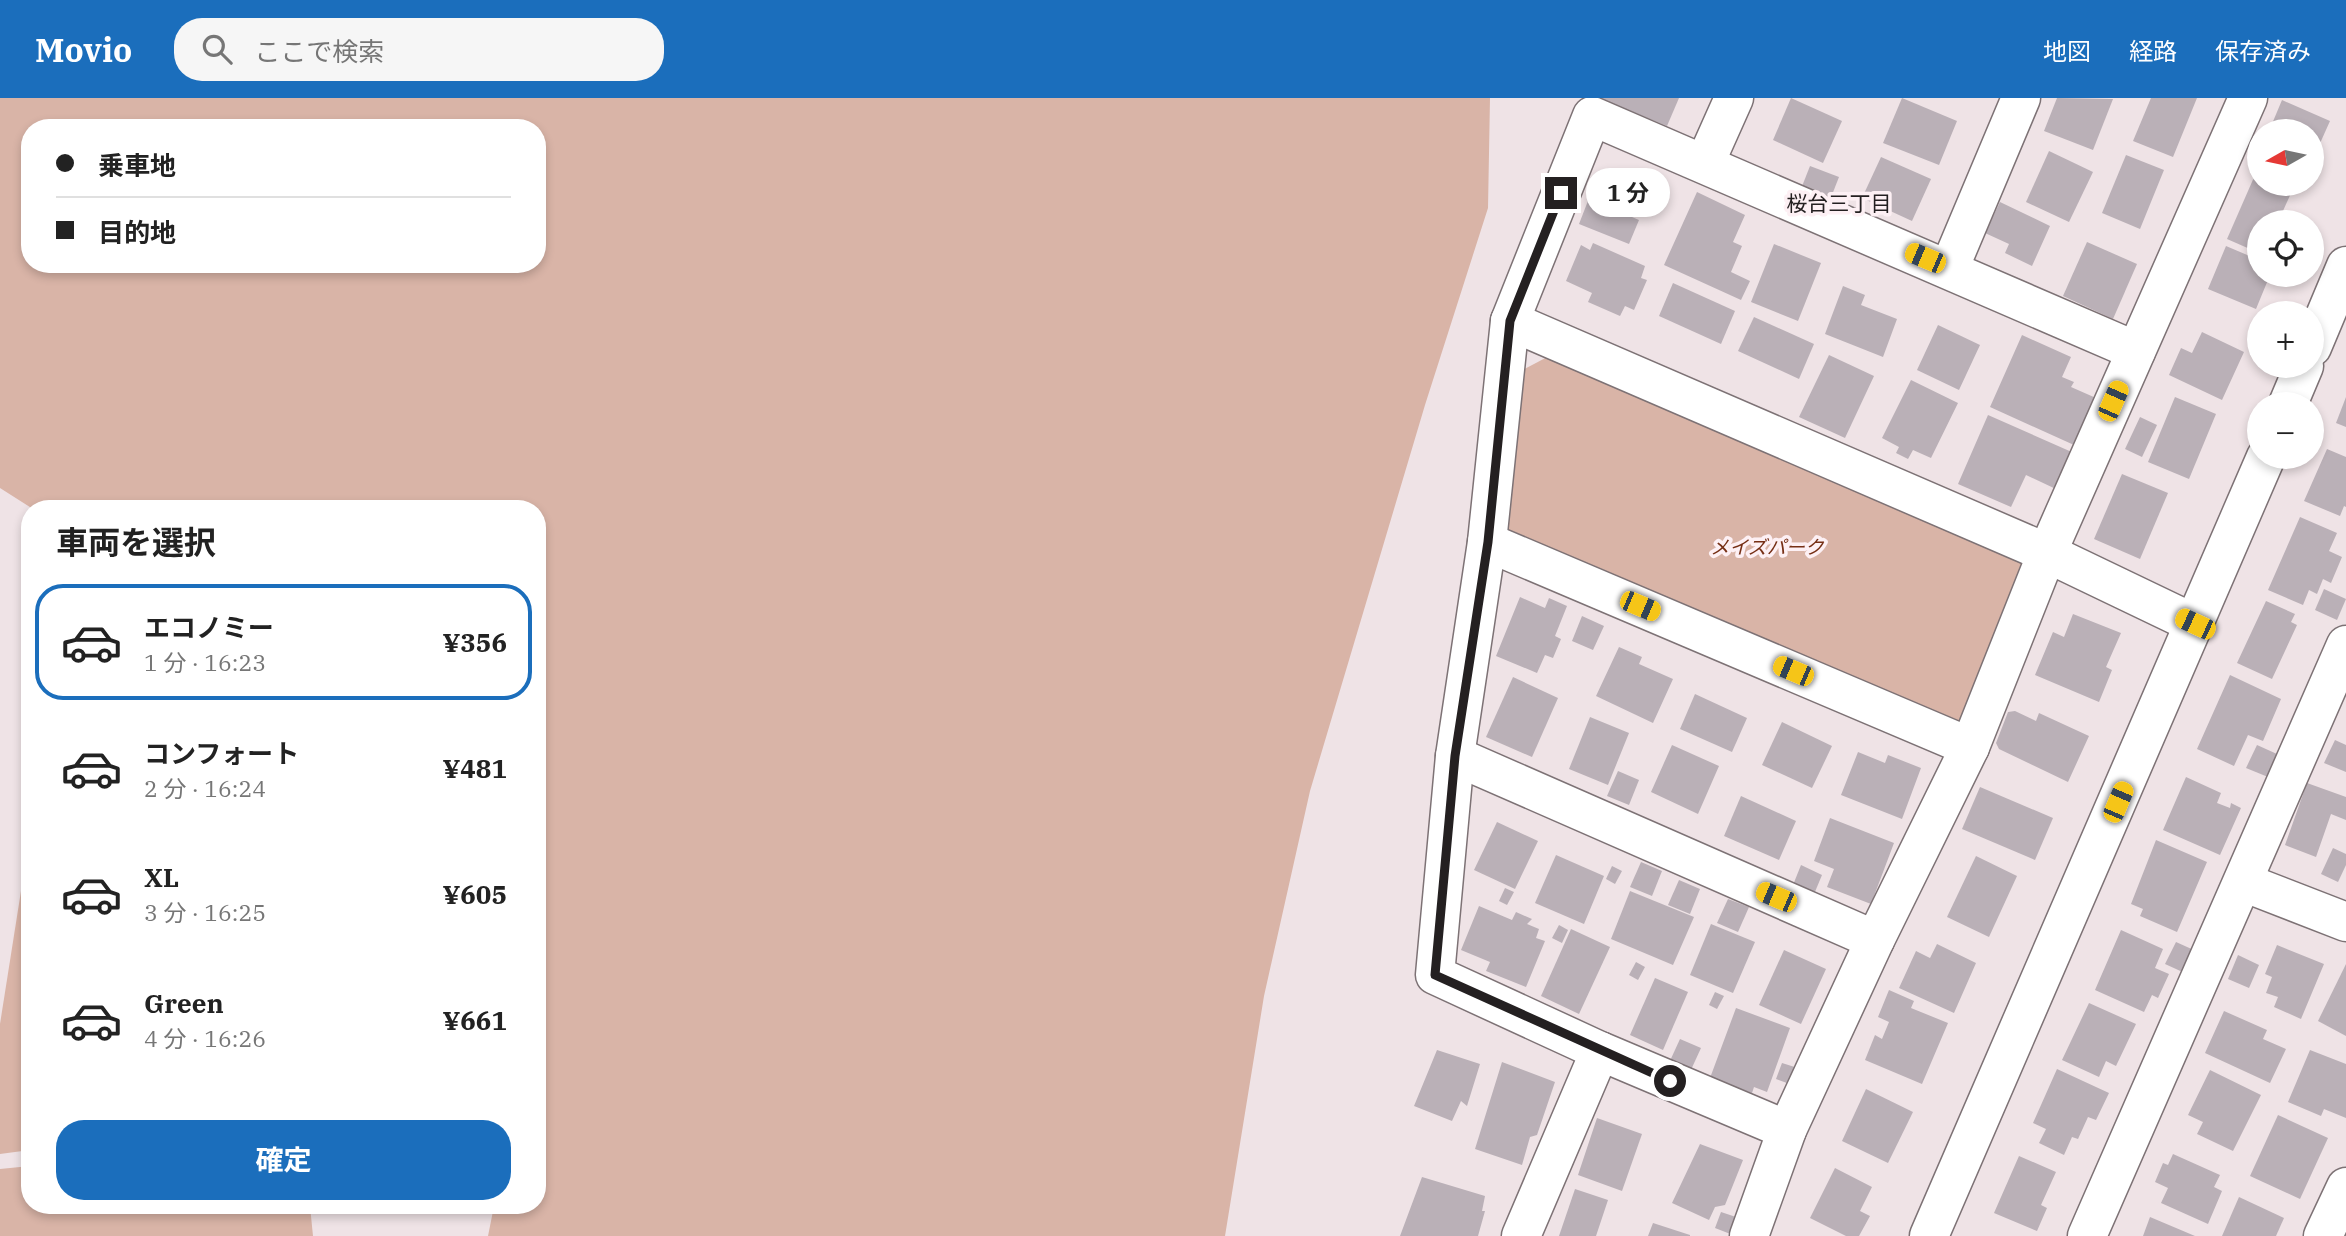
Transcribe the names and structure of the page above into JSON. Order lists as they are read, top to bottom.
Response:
{
  "districts": ["桜台三丁目"],
  "parks": ["メイズパーク"],
  "north": "left",
  "page": {
    "header": "Movio",
    "search": "ここで検索",
    "nav": ["地図", "経路", "保存済み"],
    "map_buttons": ["+", "−"],
    "banner": ["乗車地", "目的地"],
    "bubble": "1 分",
    "heading": "車両を選択",
    "list": [
      {
        "name": "エコノミー",
        "note": "1 分 · 16:23",
        "value": "¥356"
      },
      {
        "name": "コンフォート",
        "note": "2 分 · 16:24",
        "value": "¥481"
      },
      {
        "name": "XL",
        "note": "3 分 · 16:25",
        "value": "¥605"
      },
      {
        "name": "Green",
        "note": "4 分 · 16:26",
        "value": "¥661"
      }
    ],
    "buttons": "確定"
  }
}
